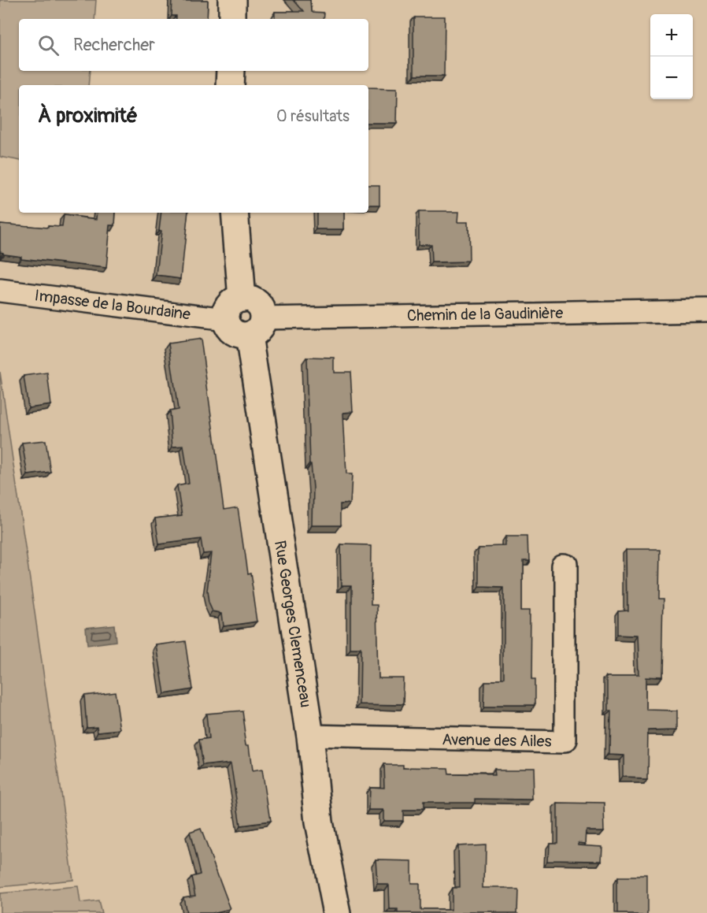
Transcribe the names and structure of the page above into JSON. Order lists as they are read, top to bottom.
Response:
{
  "streets": {
    "street": [
      "Impasse de la Bourdaine",
      "Chemin de la Gaudinière",
      "Rue Georges Clemenceau",
      "Avenue des Ailes"
    ]
  },
  "crossings": [
    ["Impasse de la Bourdaine", "Chemin de la Gaudinière"],
    ["Impasse de la Bourdaine", "Rue Georges Clemenceau"],
    ["Chemin de la Gaudinière", "Rue Georges Clemenceau"],
    ["Rue Georges Clemenceau", "Avenue des Ailes"]
  ],
  "page": {
    "map_buttons": ["+", "−"],
    "search": "Rechercher",
    "heading": ["À proximité", "0 résultats"]
  }
}
